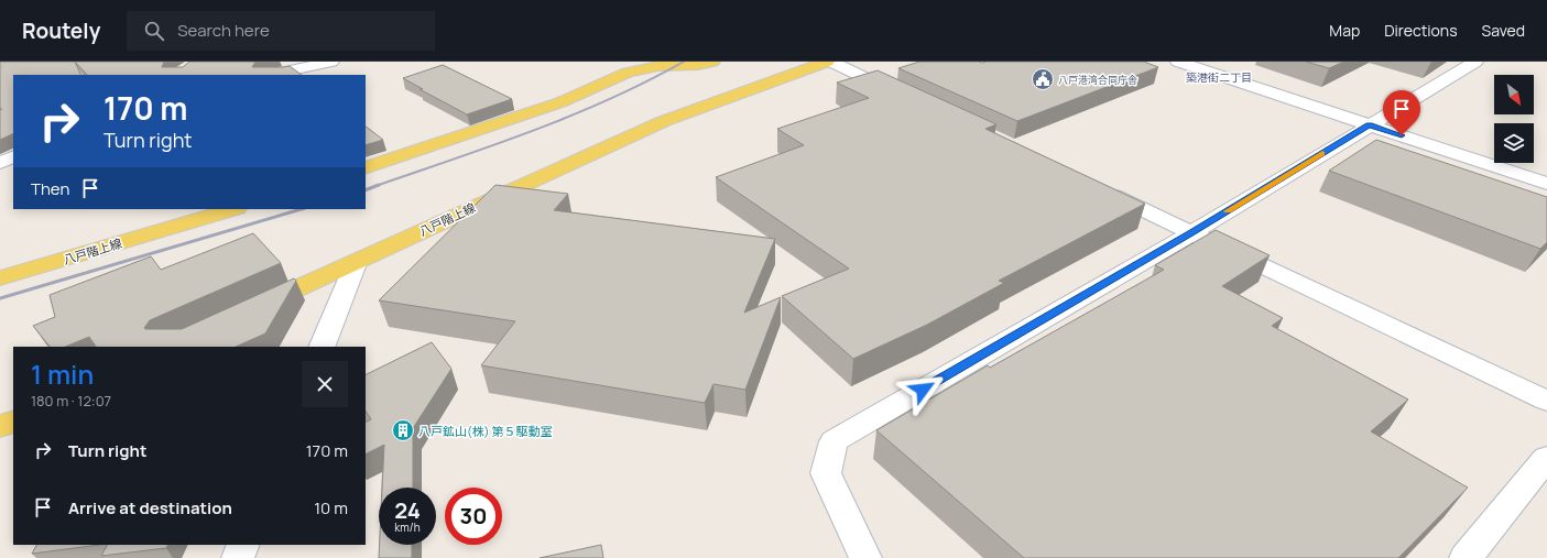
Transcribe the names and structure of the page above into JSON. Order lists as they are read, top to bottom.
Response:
{
  "streets": {
    "main road": ["八戸階上線"]
  },
  "districts": ["築港街二丁目"],
  "places": {
    "public building": ["八戸港湾合同庁舎"],
    "building": ["八戸鉱山(株) 第５駆動室"]
  },
  "north": "bottom right",
  "page": {
    "header": "Routely",
    "search": "Search here",
    "nav": ["Map", "Directions", "Saved"],
    "turn": ["170 m", "Turn right"],
    "then": "Then",
    "heading": ["1 min", "180 m · 12:07"],
    "list": [
      {
        "name": "Turn right",
        "value": "170 m"
      },
      {
        "name": "Arrive at destination",
        "value": "10 m"
      }
    ],
    "speed": "24 km/h",
    "limit": "30"
  }
}
